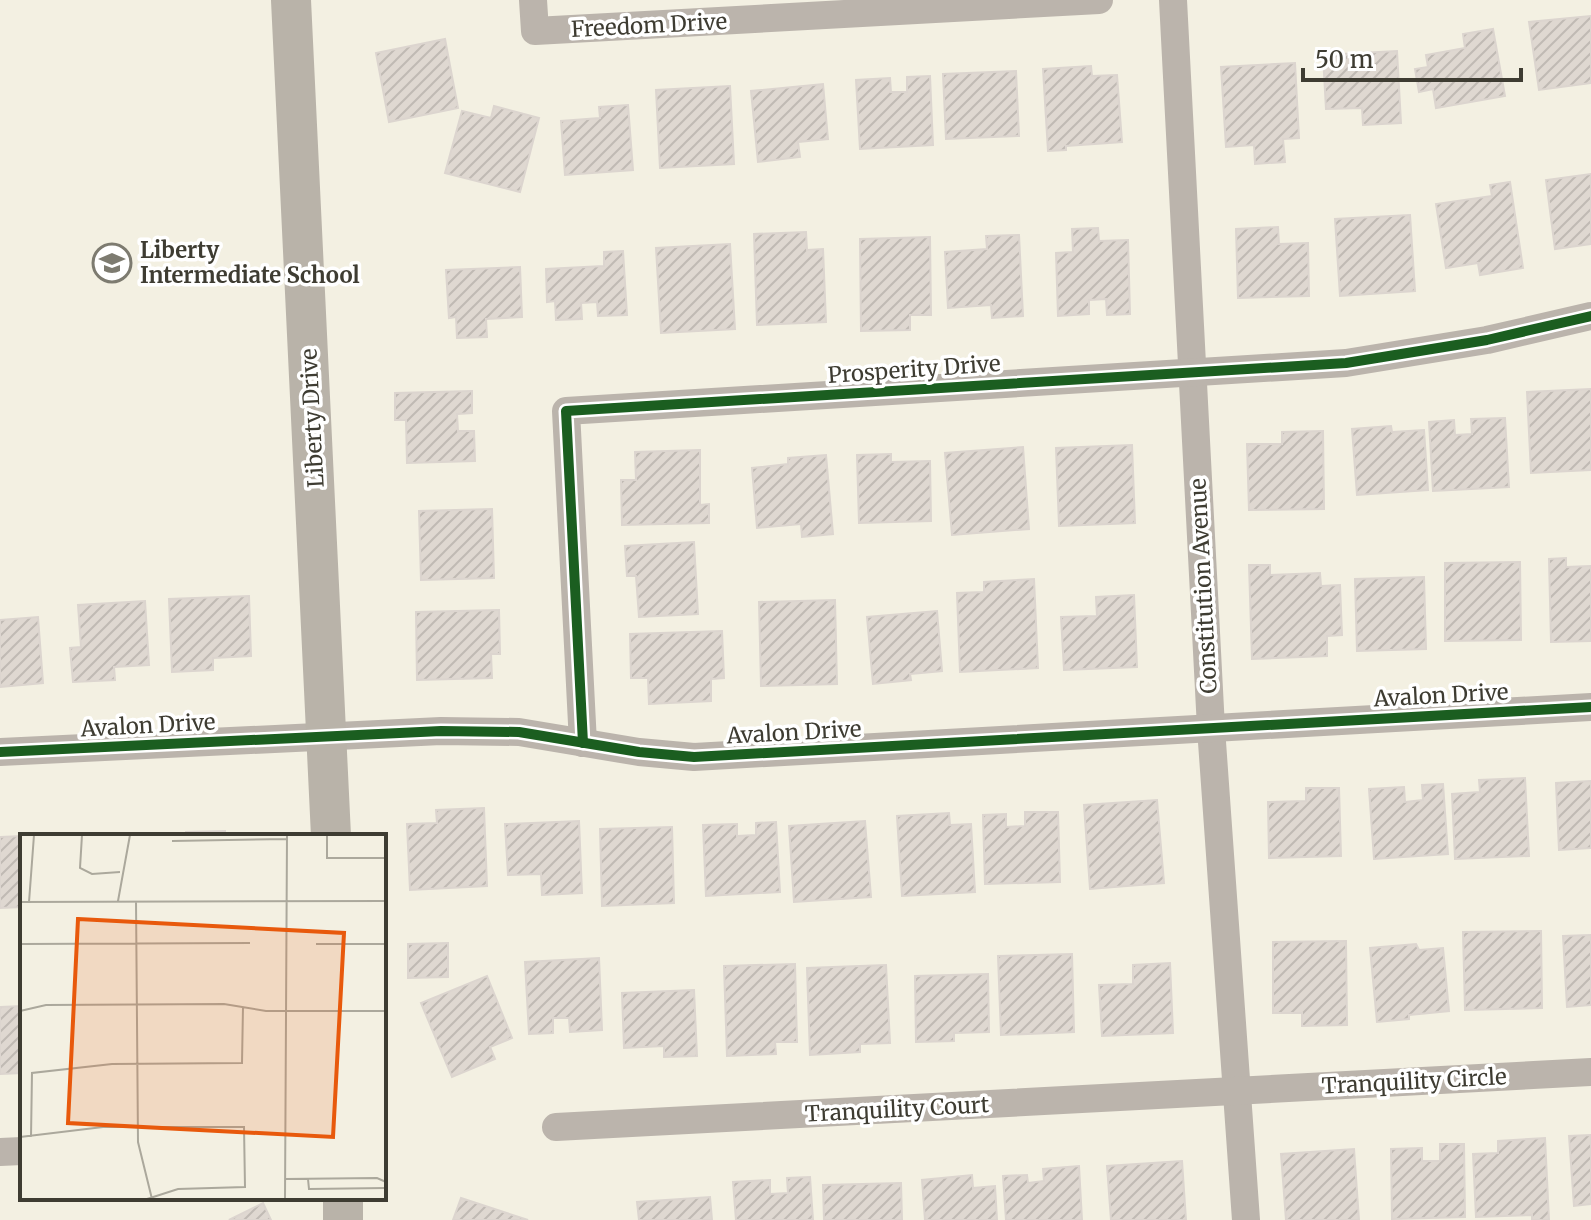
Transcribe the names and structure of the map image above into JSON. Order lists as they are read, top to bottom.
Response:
{
  "streets": {
    "street": [
      "Freedom Drive",
      "Prosperity Drive",
      "Liberty Drive",
      "Constitution Avenue",
      "Avalon Drive",
      "Tranquility Circle",
      "Tranquility Court"
    ]
  },
  "crossings": [
    ["Prosperity Drive", "Constitution Avenue"],
    ["Prosperity Drive", "Avalon Drive"],
    ["Liberty Drive", "Avalon Drive"],
    ["Constitution Avenue", "Avalon Drive"],
    ["Constitution Avenue", "Tranquility Circle"],
    ["Constitution Avenue", "Tranquility Court"],
    ["Tranquility Circle", "Tranquility Court"]
  ],
  "places": {
    "school or university": ["Liberty Intermediate School"]
  },
  "scale_bar": "50 m"
}
